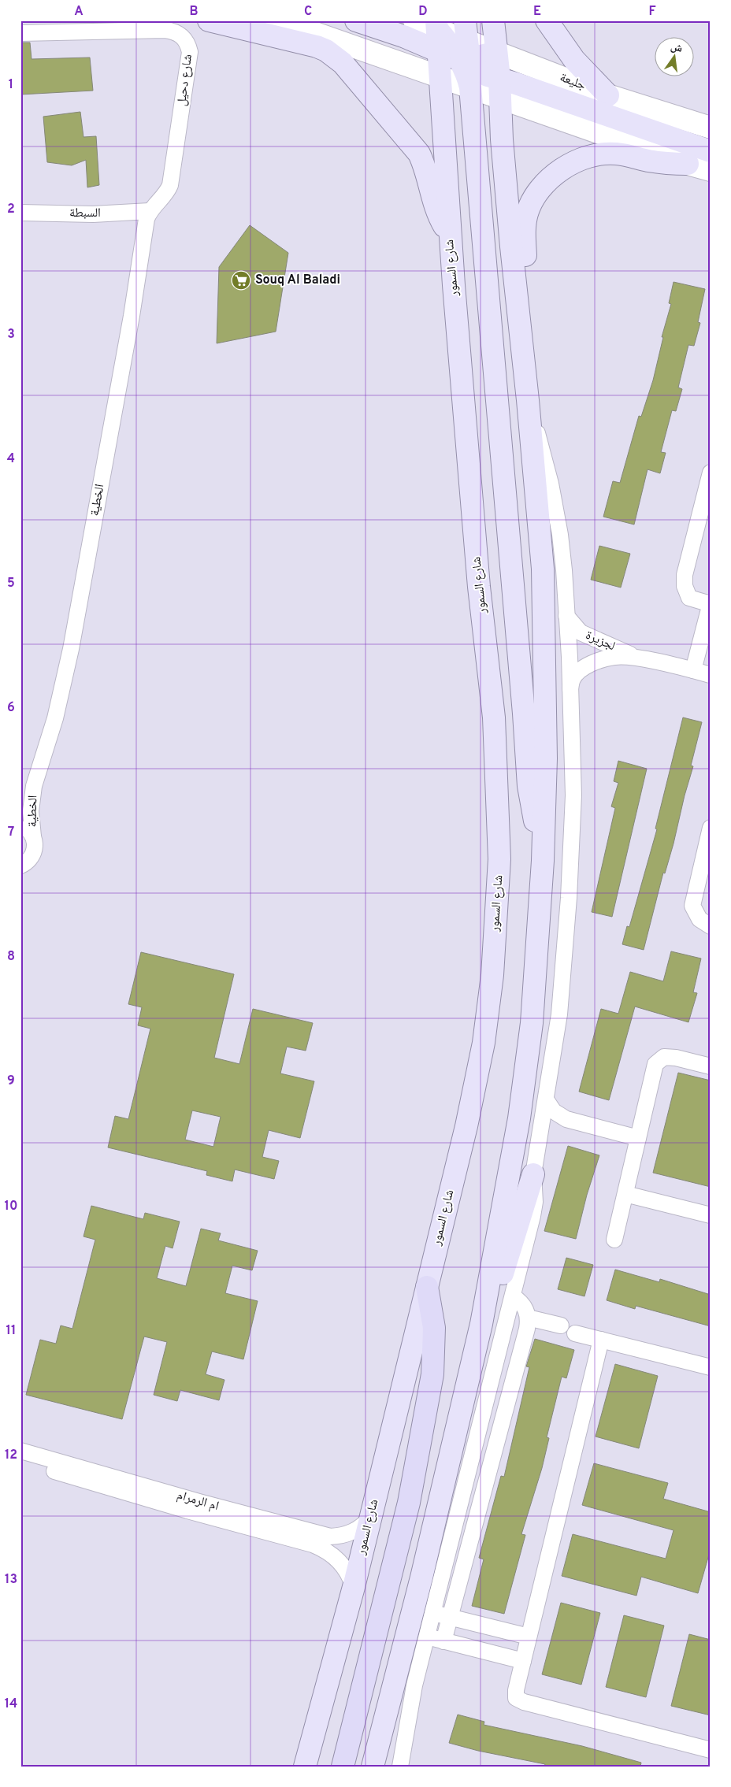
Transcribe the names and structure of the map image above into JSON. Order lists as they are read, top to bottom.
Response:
{
  "streets": {
    "main road": ["جليعة", "شارع السمور"],
    "street": [
      "شارع دحيل",
      "السبطة",
      "الخطية",
      "لجزيرة",
      "ام الرمرام"
    ]
  },
  "crossings": [
    ["شارع دحيل", "السبطة"],
    ["شارع دحيل", "الخطية"],
    ["السبطة", "الخطية"],
    ["شارع السمور", "ام الرمرام"]
  ],
  "places": {
    "supermarket": ["Souq Al Baladi"]
  },
  "north": "top",
  "grid": {
    "columns": [
      "A",
      "B",
      "C",
      "D",
      "E",
      "F"
    ],
    "rows": [
      "1",
      "2",
      "3",
      "4",
      "5",
      "6",
      "7",
      "8",
      "9",
      "10",
      "11",
      "12",
      "13",
      "14"
    ]
  }
}
